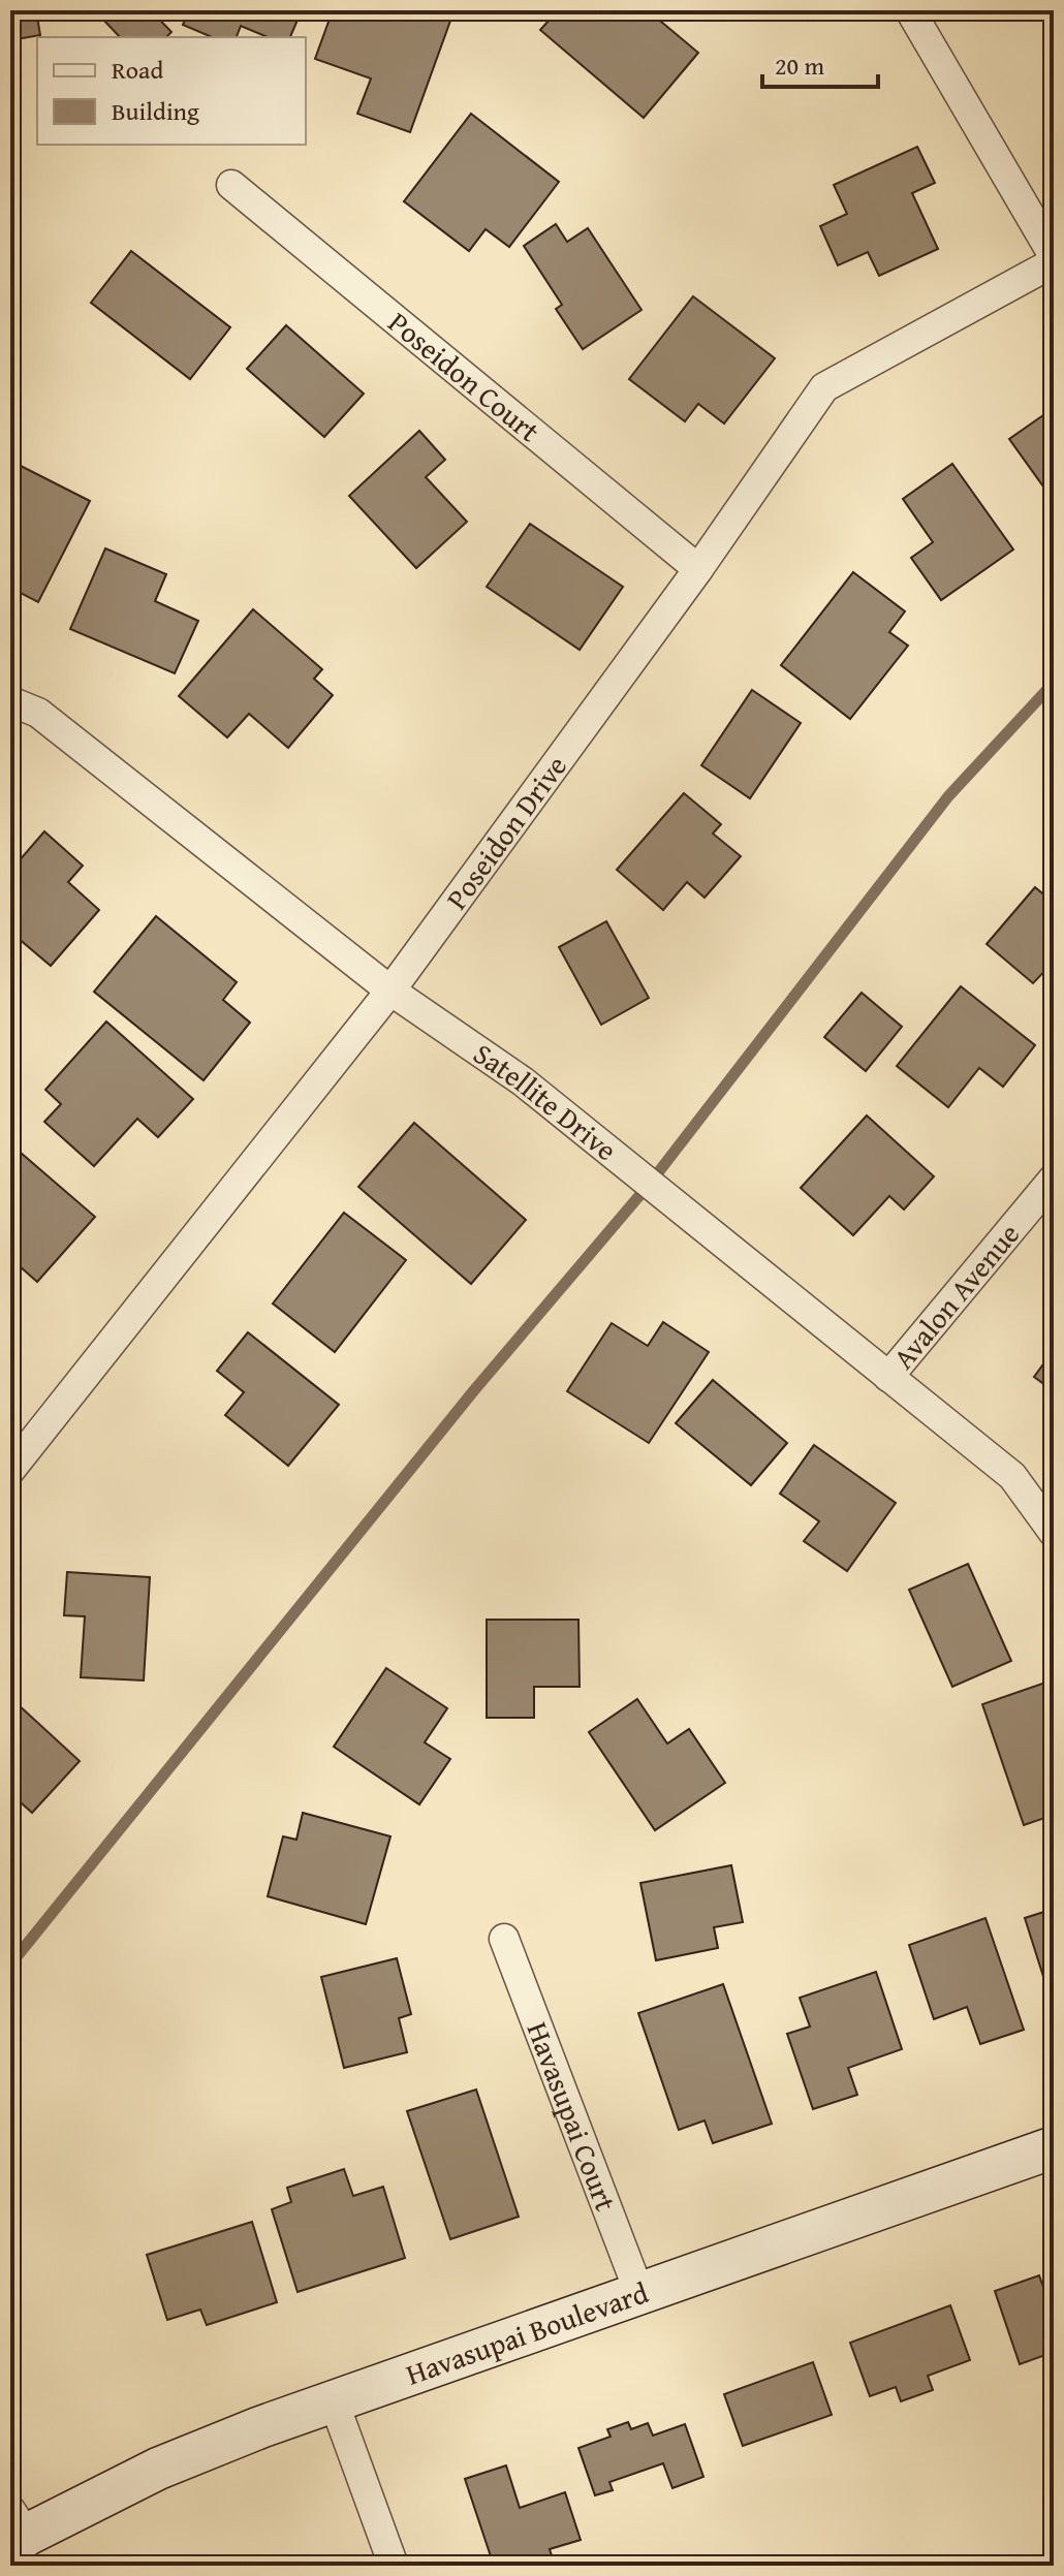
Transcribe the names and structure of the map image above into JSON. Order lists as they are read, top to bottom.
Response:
{
  "streets": {
    "street": [
      "Poseidon Court",
      "Poseidon Drive",
      "Satellite Drive",
      "Avalon Avenue",
      "Havasupai Court",
      "Havasupai Boulevard"
    ]
  },
  "crossings": [
    ["Poseidon Court", "Poseidon Drive"],
    ["Poseidon Drive", "Satellite Drive"],
    ["Satellite Drive", "Avalon Avenue"],
    ["Havasupai Court", "Havasupai Boulevard"]
  ],
  "legend": ["Road", "Building"],
  "scale_bar": "20 m"
}
